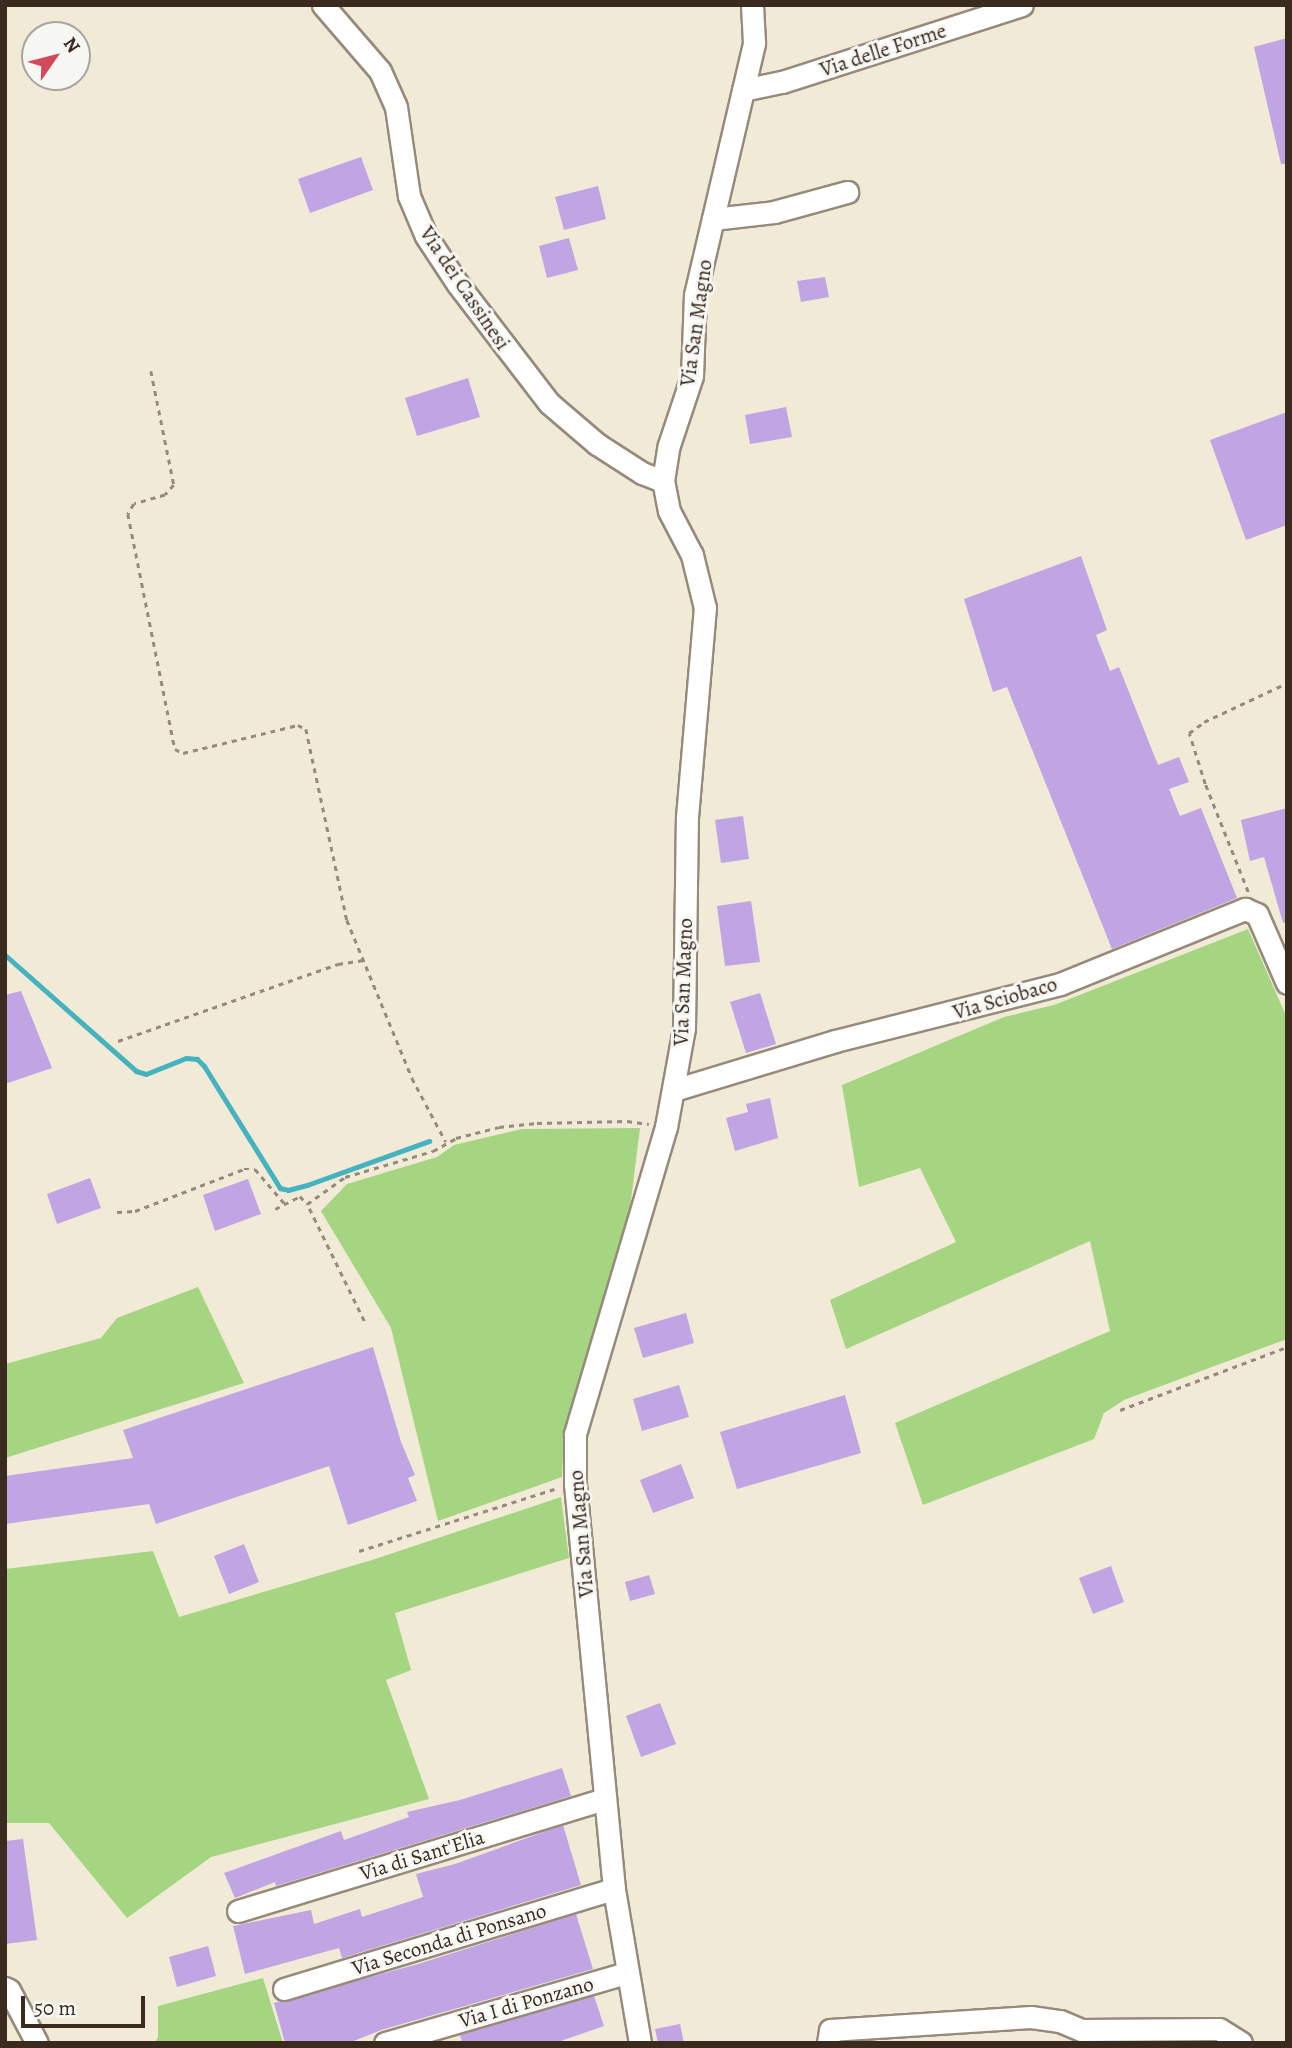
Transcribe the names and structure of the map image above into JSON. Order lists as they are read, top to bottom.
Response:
{
  "streets": {
    "street": [
      "Via delle Forme",
      "Via dei Cassinesi",
      "Via San Magno",
      "Via Sciobaco",
      "Via di Sant'Elia",
      "Via Seconda di Ponsano",
      "Via I di Ponzano"
    ]
  },
  "crossings": [
    ["Via delle Forme", "Via San Magno"],
    ["Via dei Cassinesi", "Via San Magno"],
    ["Via San Magno", "Via Sciobaco"],
    ["Via San Magno", "Via di Sant'Elia"],
    ["Via San Magno", "Via Seconda di Ponsano"],
    ["Via San Magno", "Via I di Ponzano"]
  ],
  "scale_bar": "50 m",
  "north": "top right"
}
